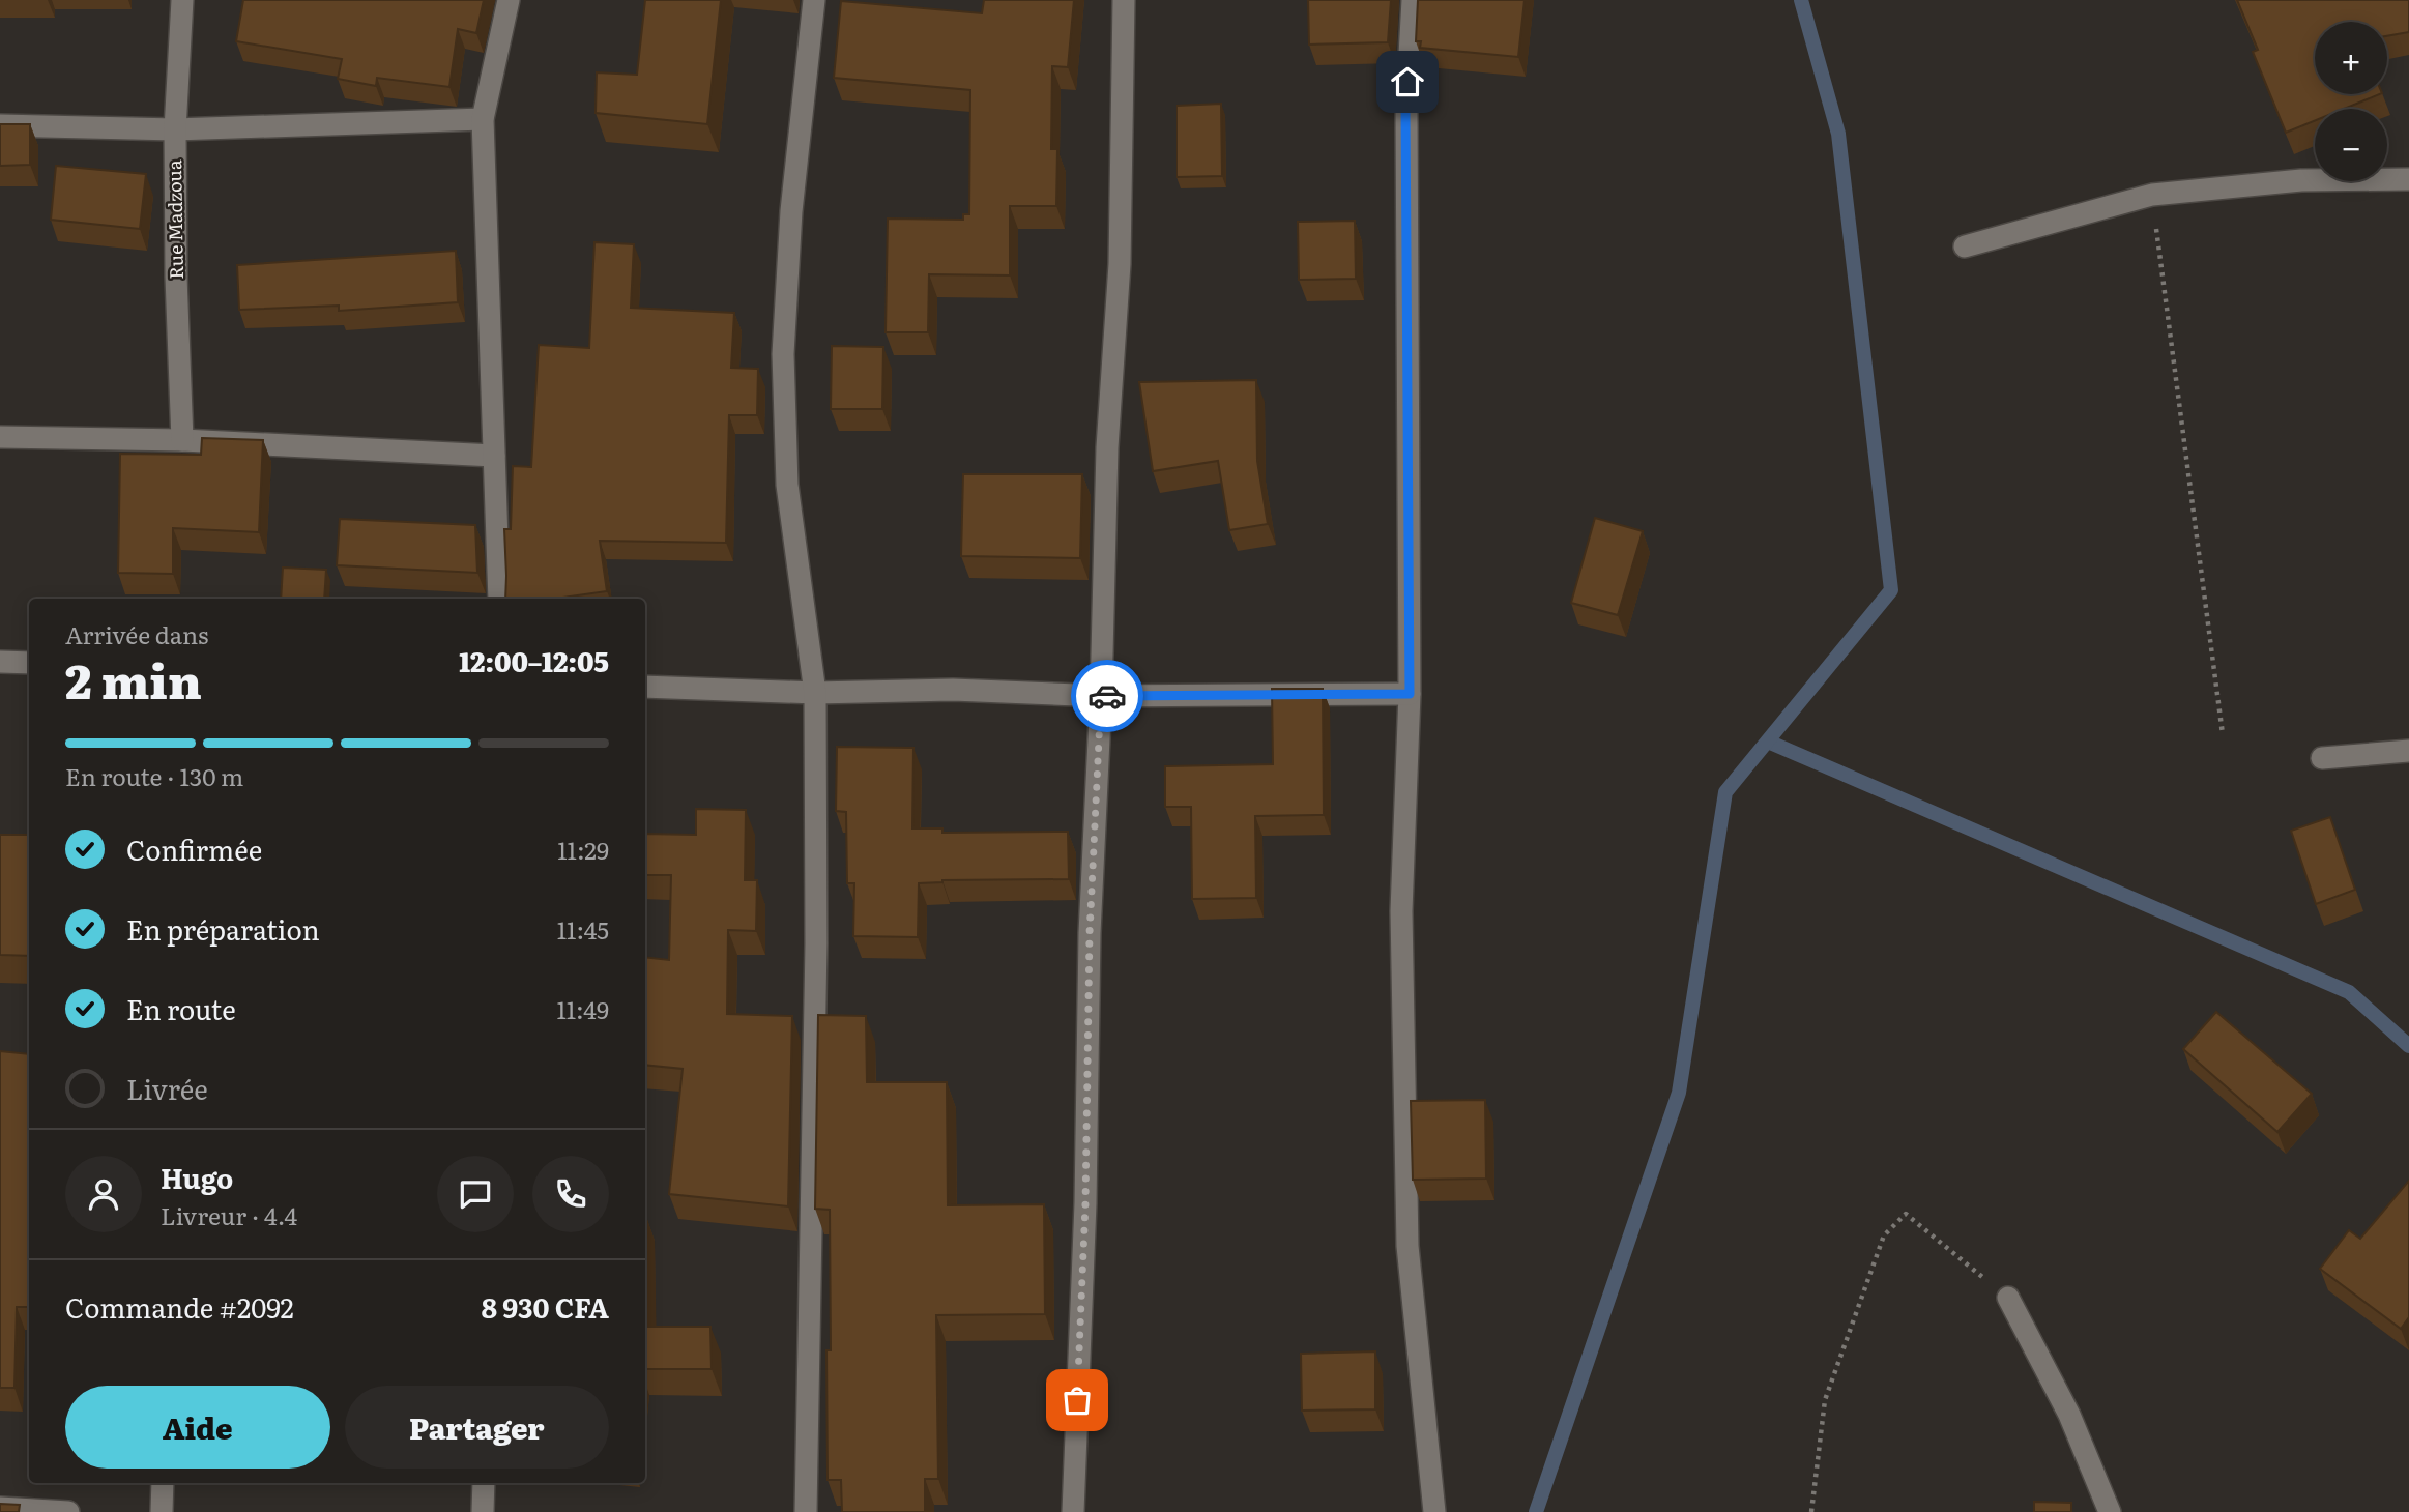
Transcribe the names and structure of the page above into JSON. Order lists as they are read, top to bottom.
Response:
{
  "streets": {
    "street": ["Rue Madzoua"]
  },
  "page": {
    "map_buttons": ["+", "−"],
    "heading": ["2 min", "Arrivée dans", "12:00–12:05"],
    "panel": [
      "Hugo",
      "Livreur · 4.4",
      "Commande #2092",
      "8 930 CFA"
    ],
    "bar": "En route · 130 m",
    "list": [
      ["Confirmée", "11:29"],
      ["En préparation", "11:45"],
      ["En route", "11:49"],
      "Livrée"
    ],
    "buttons": ["Aide", "Partager"]
  }
}
